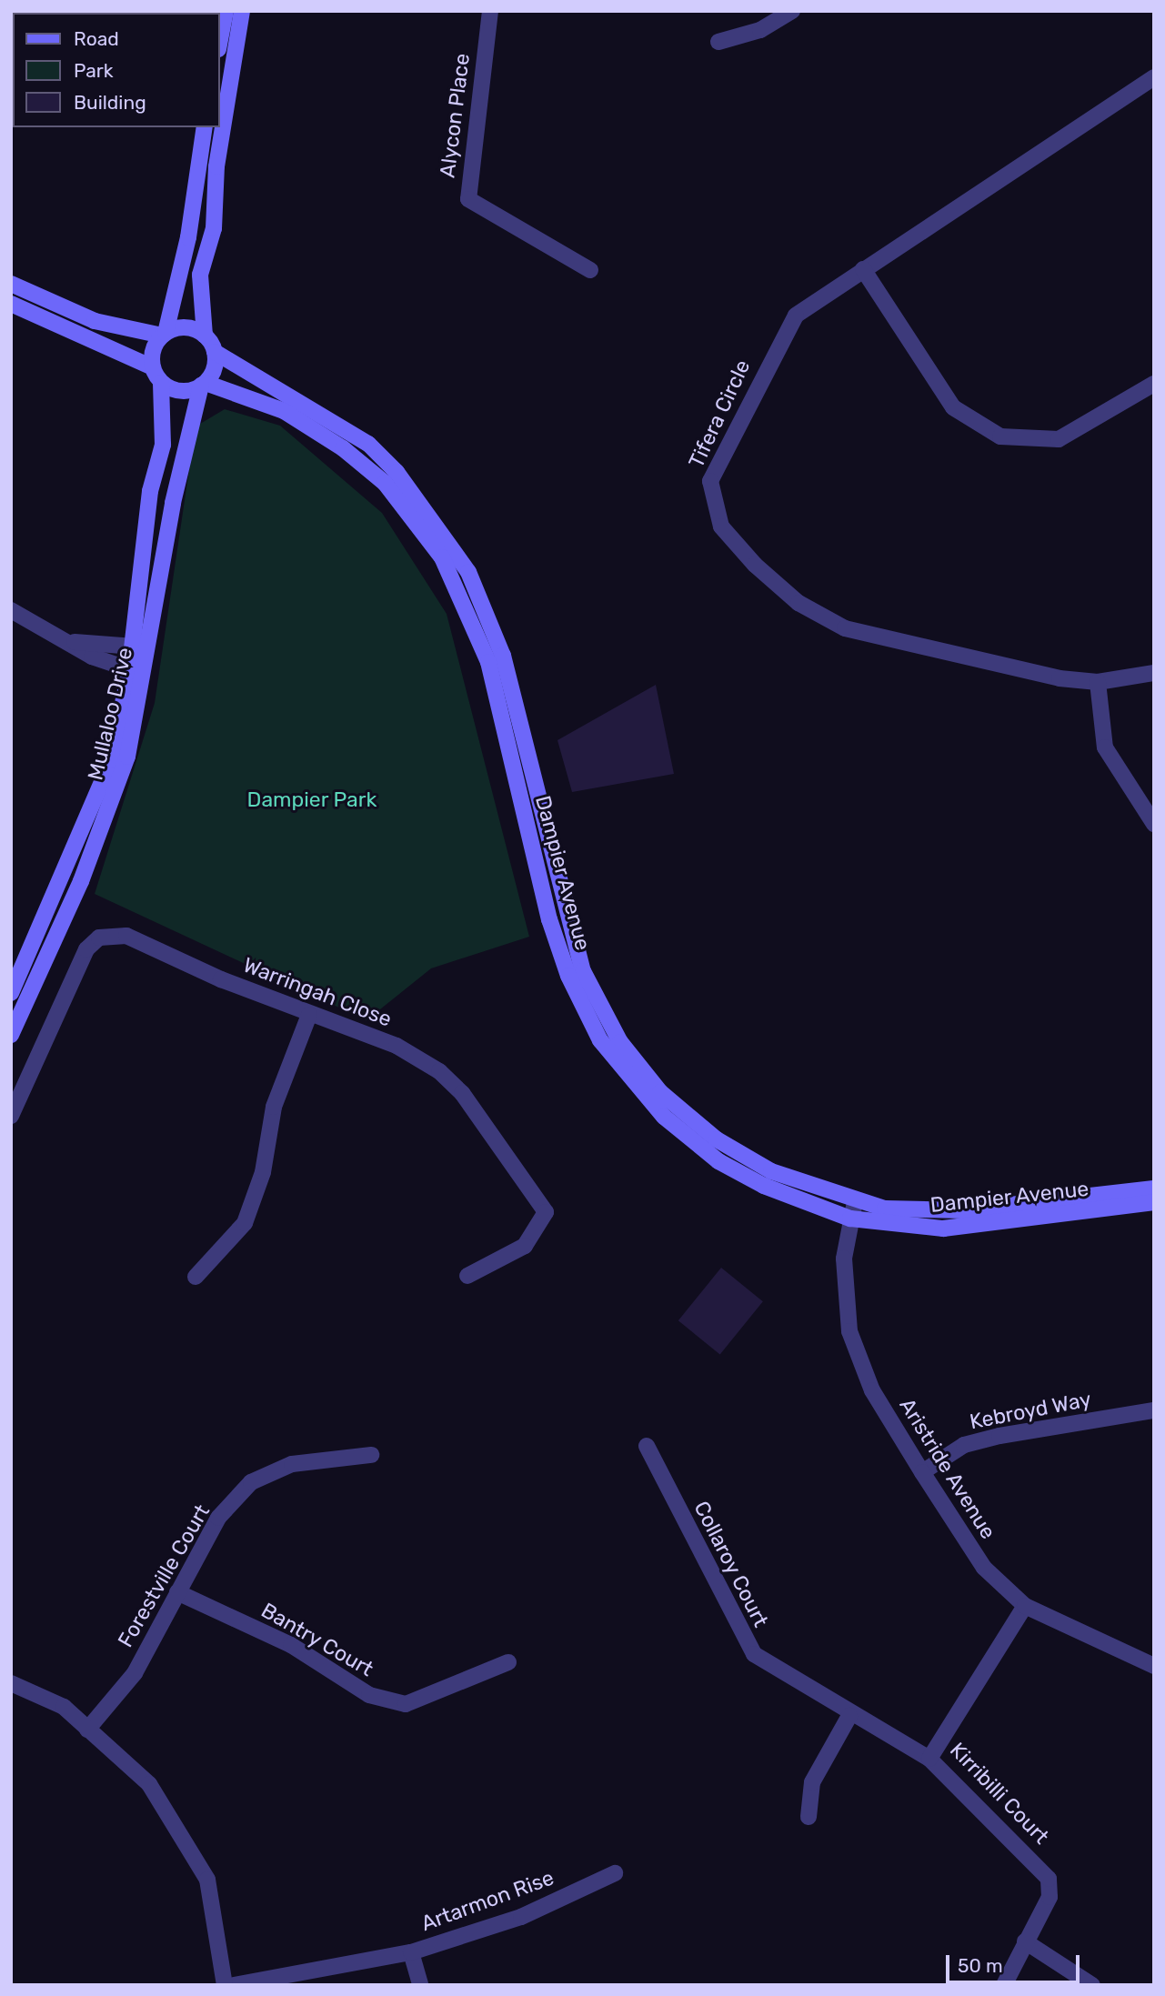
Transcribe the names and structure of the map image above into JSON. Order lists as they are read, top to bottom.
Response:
{
  "streets": {
    "main road": ["Mullaloo Drive", "Dampier Avenue"],
    "street": [
      "Alycon Place",
      "Tifera Circle",
      "Warringah Close",
      "Kebroyd Way",
      "Aristride Avenue",
      "Collaroy Court",
      "Forestville Court",
      "Bantry Court",
      "Kirribilli Court",
      "Artarmon Rise"
    ]
  },
  "crossings": [
    ["Mullaloo Drive", "Dampier Avenue"],
    ["Dampier Avenue", "Aristride Avenue"],
    ["Kebroyd Way", "Aristride Avenue"],
    ["Aristride Avenue", "Kirribilli Court"],
    ["Collaroy Court", "Kirribilli Court"],
    ["Forestville Court", "Bantry Court"]
  ],
  "parks": ["Dampier Park"],
  "legend": ["Road", "Park", "Building"],
  "scale_bar": "50 m"
}
